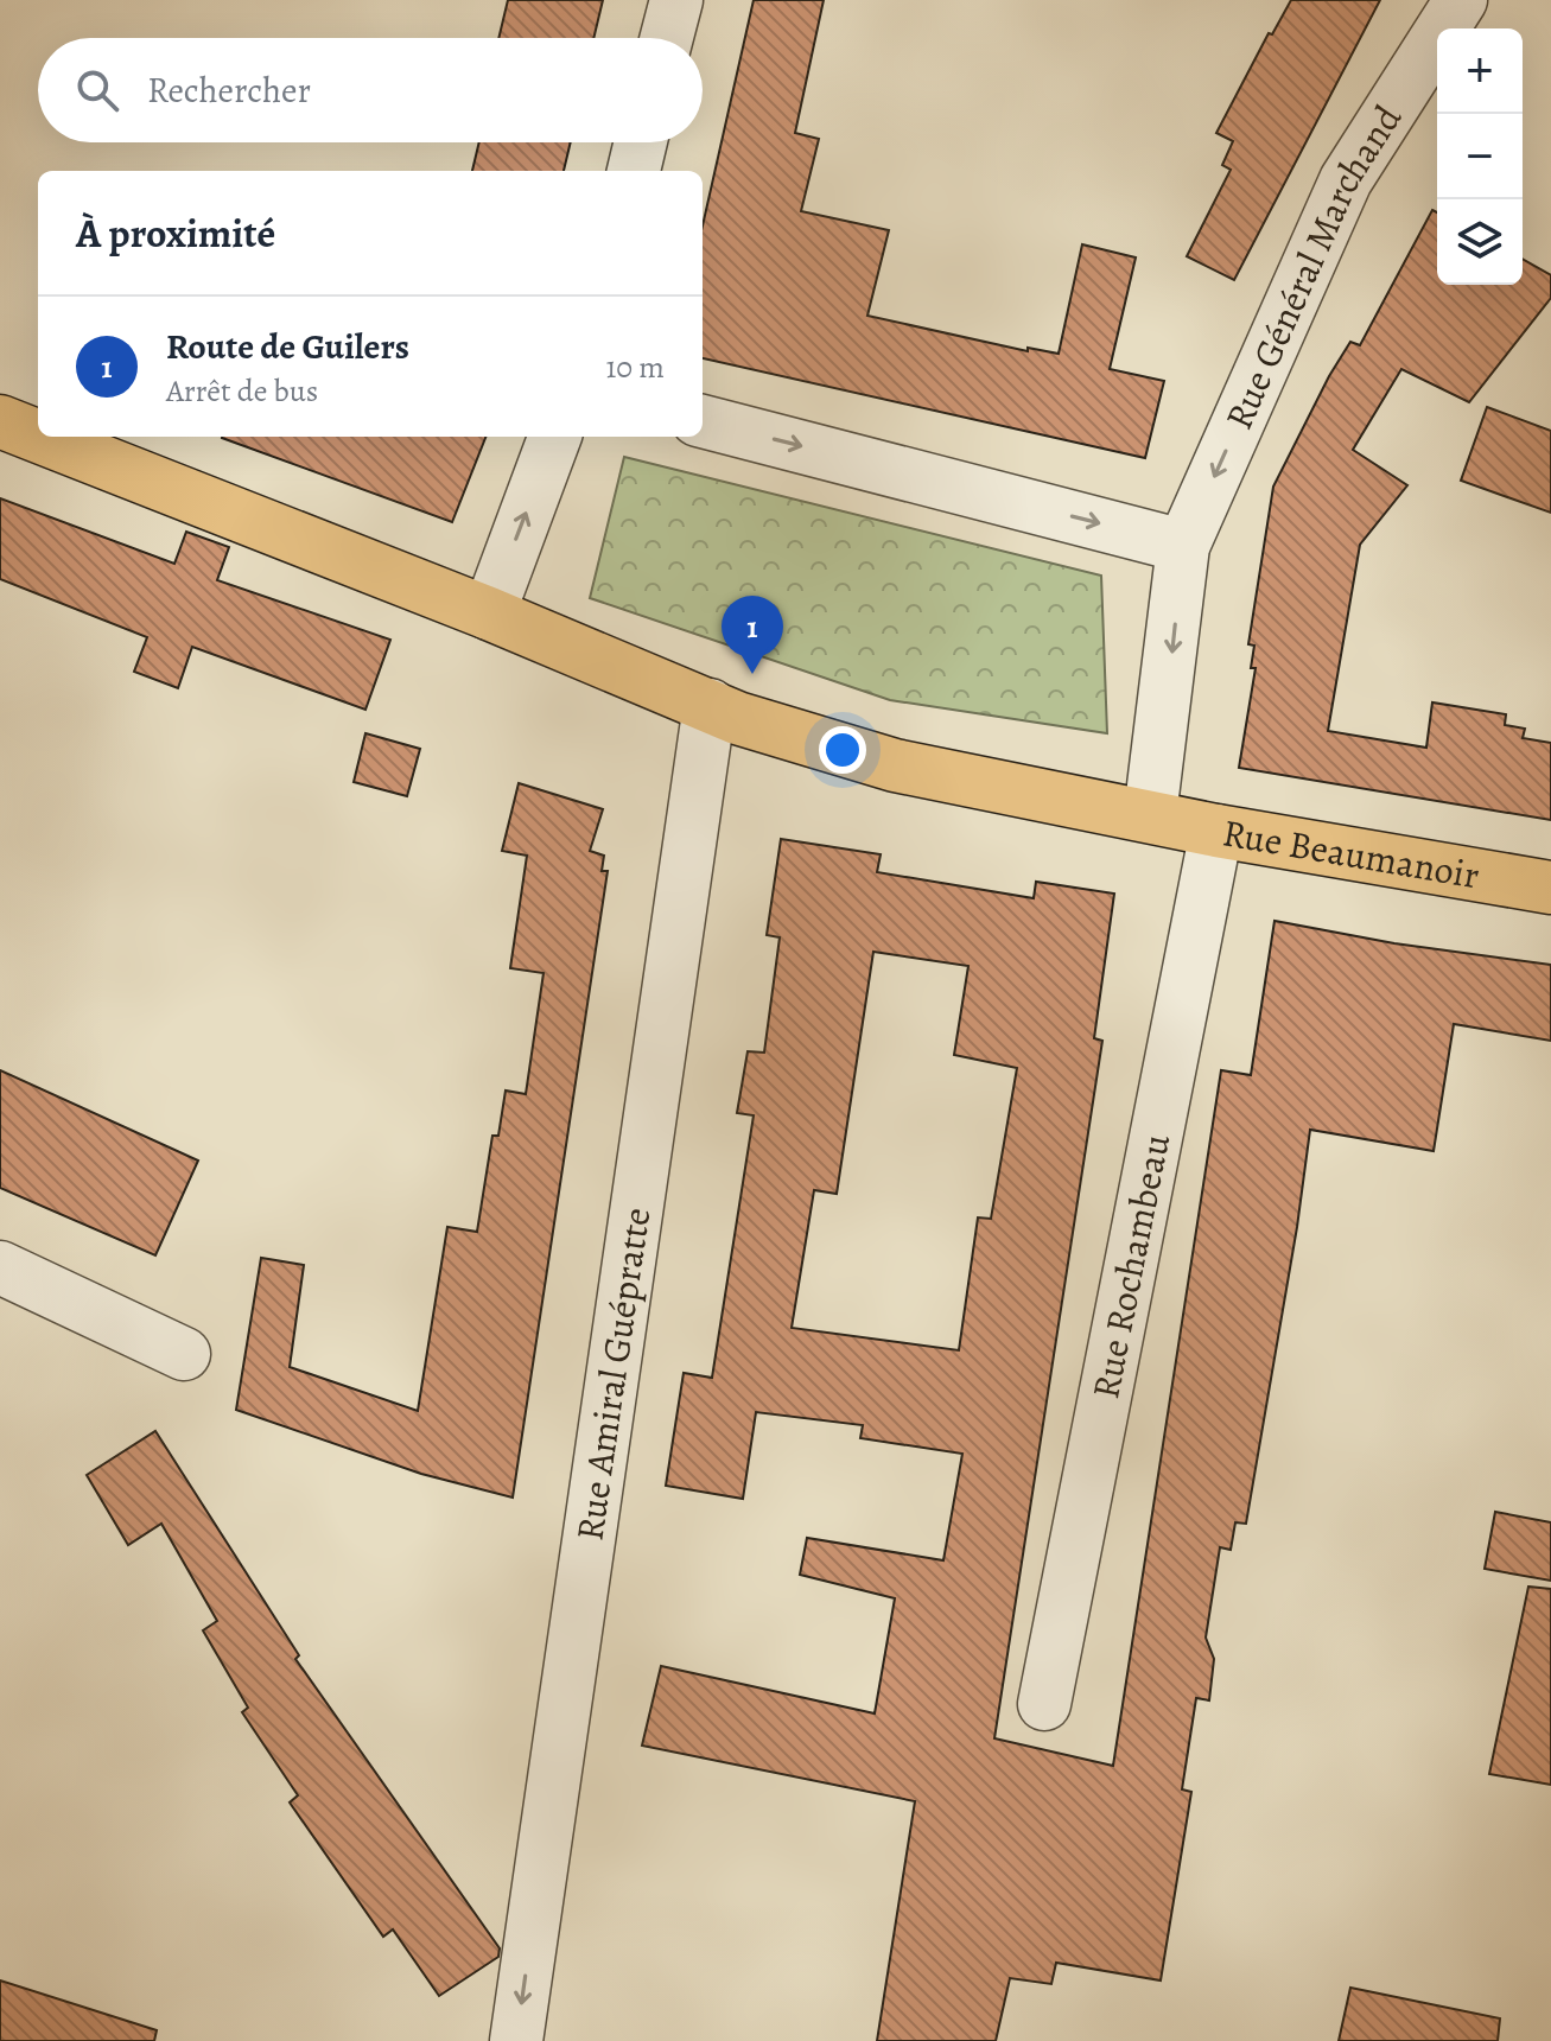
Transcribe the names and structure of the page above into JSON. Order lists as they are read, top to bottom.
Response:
{
  "streets": {
    "main road": ["Rue Beaumanoir"],
    "street": ["Rue Général Marchand", "Rue Rochambeau", "Rue Amiral Guépratte"]
  },
  "crossings": [
    ["Rue Général Marchand", "Rue Beaumanoir"],
    ["Rue Beaumanoir", "Rue Rochambeau"],
    ["Rue Beaumanoir", "Rue Amiral Guépratte"]
  ],
  "one_way": ["Rue Général Marchand", "Rue Amiral Guépratte"],
  "page": {
    "map_buttons": ["+", "−"],
    "search": "Rechercher",
    "heading": "À proximité",
    "list": [
      {
        "mark": "1",
        "name": "Route de Guilers",
        "note": "Arrêt de bus",
        "value": "10 m"
      }
    ],
    "pins": "1"
  }
}
